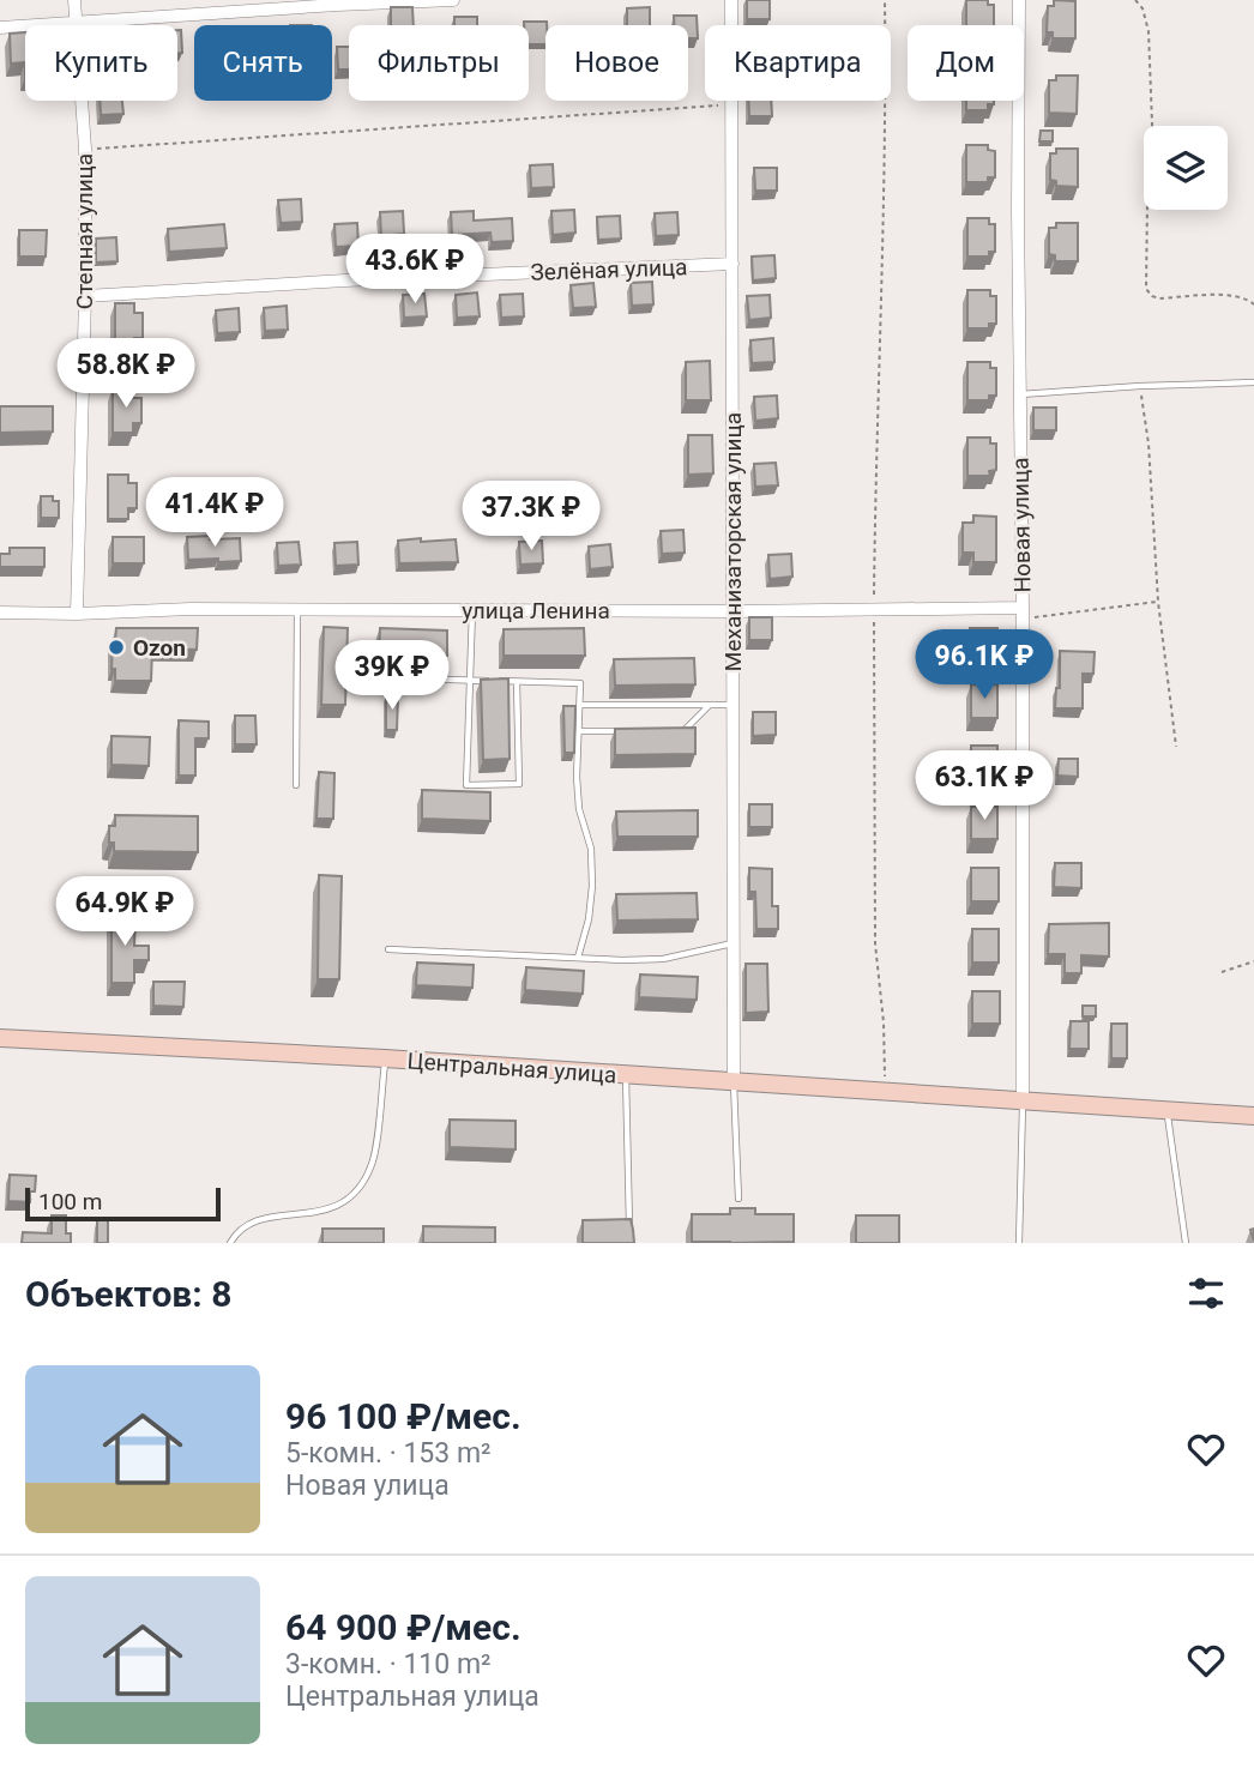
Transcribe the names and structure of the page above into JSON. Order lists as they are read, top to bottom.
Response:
{
  "streets": {
    "street": [
      "Степная улица",
      "Зелёная улица",
      "Новая улица",
      "Механизаторская улица",
      "улица Ленина",
      "Центральная улица"
    ]
  },
  "crossings": [
    ["Степная улица", "Зелёная улица"],
    ["Степная улица", "улица Ленина"],
    ["Зелёная улица", "Механизаторская улица"],
    ["Новая улица", "улица Ленина"],
    ["Новая улица", "Центральная улица"],
    ["Механизаторская улица", "улица Ленина"],
    ["Механизаторская улица", "Центральная улица"]
  ],
  "places": ["Ozon"],
  "scale_bar": "100 m",
  "page": {
    "chip": [
      "Купить",
      "Снять",
      "Фильтры",
      "Новое",
      "Квартира",
      "Дом"
    ],
    "price": [
      "43.6K ₽",
      "58.8K ₽",
      "41.4K ₽",
      "37.3K ₽",
      "96.1K ₽",
      "39K ₽",
      "63.1K ₽",
      "64.9K ₽"
    ],
    "scale": "100 m",
    "heading": "Объектов: 8",
    "list": [
      {
        "name": "96 100 ₽/мес.",
        "note": "5-комн. · 153 m² · Новая улица"
      },
      {
        "name": "64 900 ₽/мес.",
        "note": "3-комн. · 110 m² · Центральная улица"
      }
    ]
  }
}
